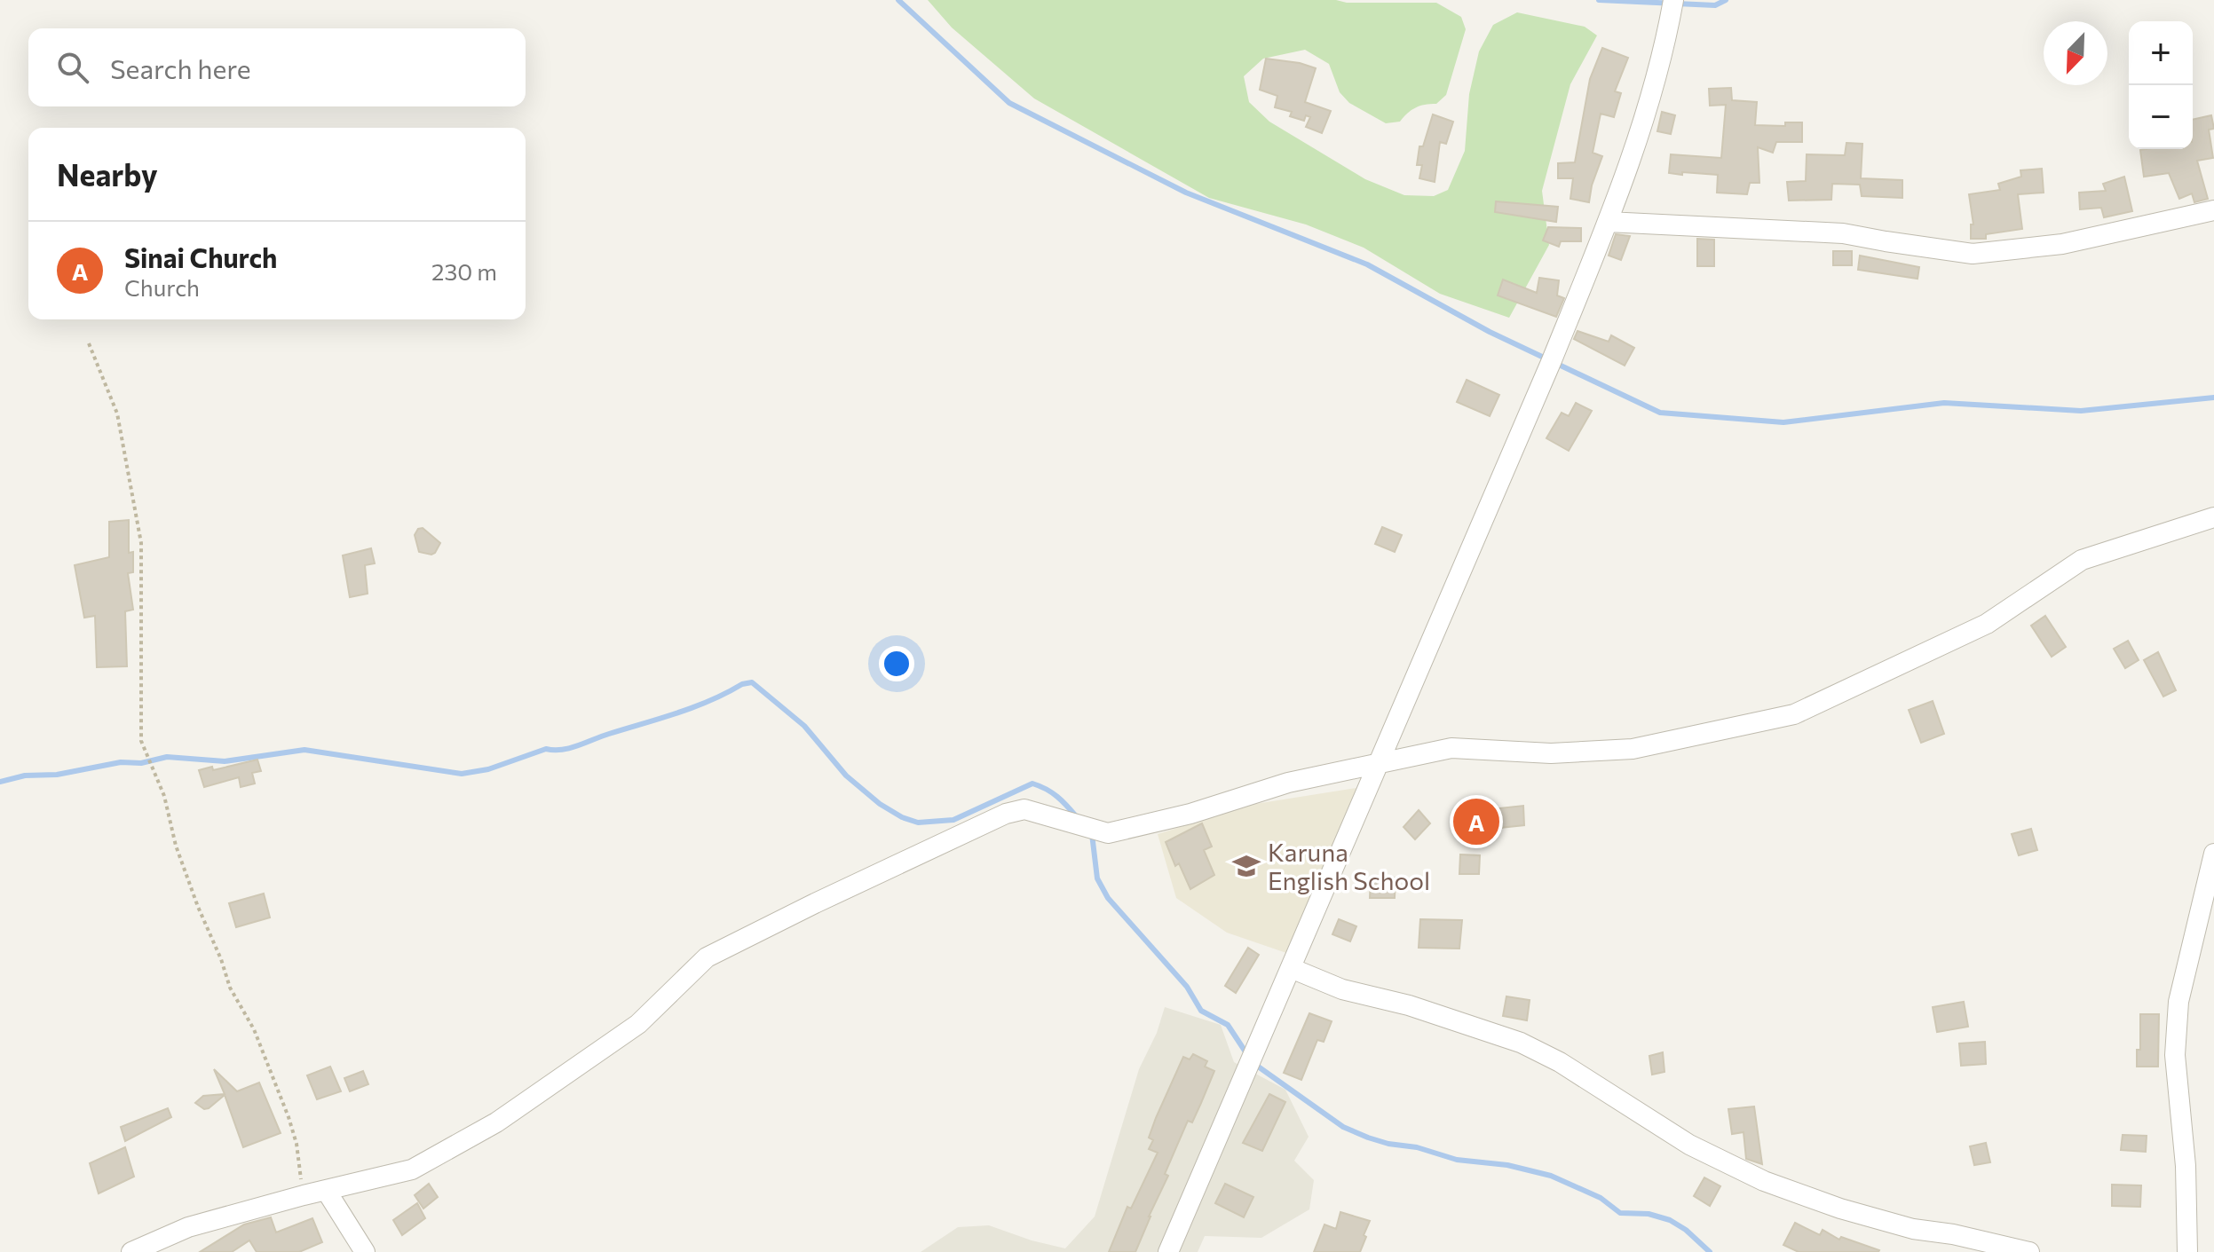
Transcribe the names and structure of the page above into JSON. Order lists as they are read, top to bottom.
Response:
{
  "places": {
    "school or university": ["Karuna English School"]
  },
  "north": "bottom left",
  "page": {
    "map_buttons": ["+", "−"],
    "search": "Search here",
    "heading": "Nearby",
    "list": [
      {
        "mark": "A",
        "name": "Sinai Church",
        "note": "Church",
        "value": "230 m"
      }
    ],
    "pins": "A"
  }
}
